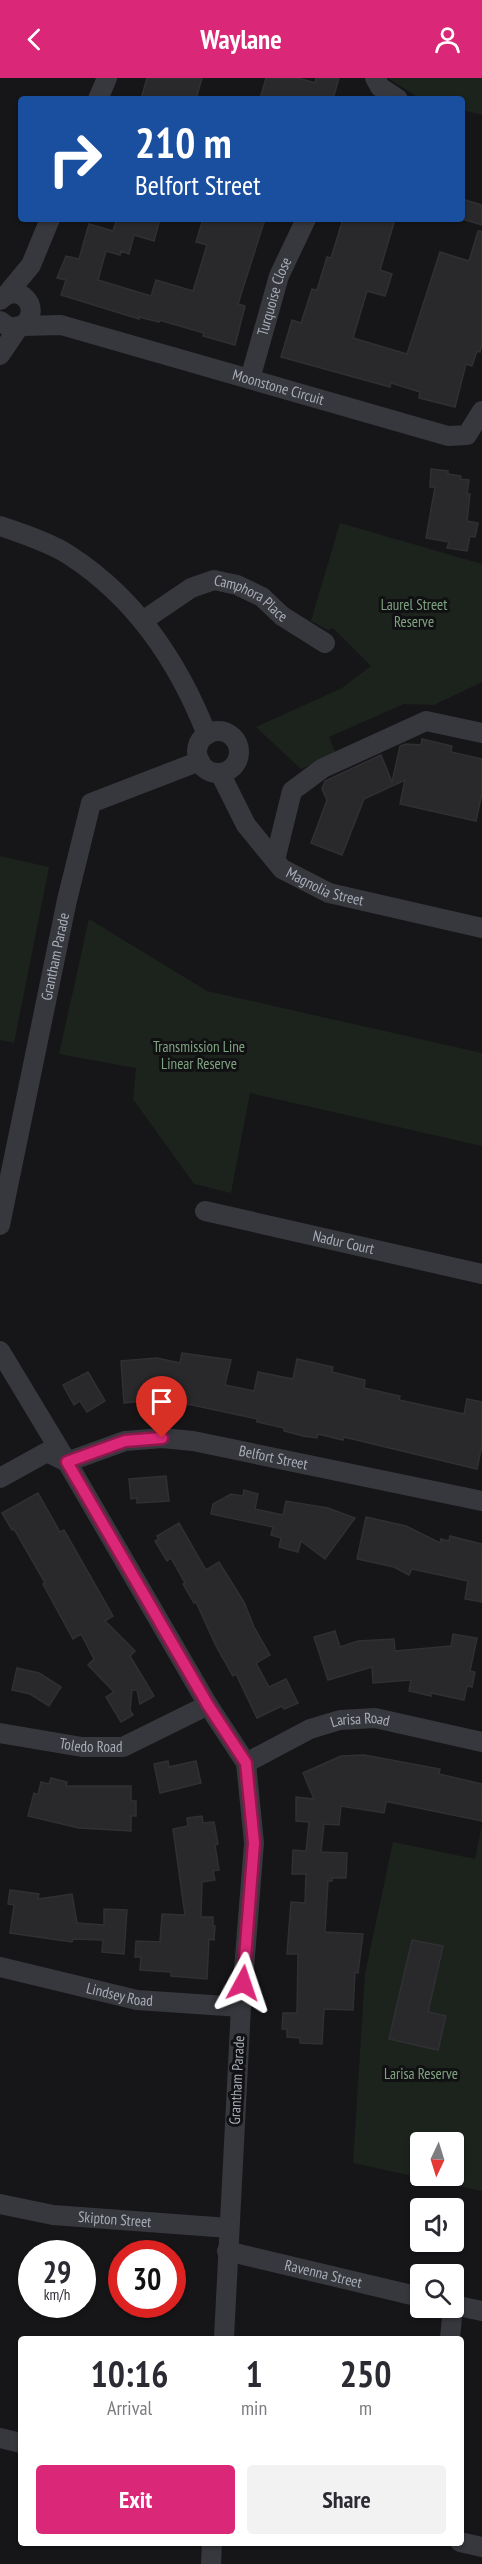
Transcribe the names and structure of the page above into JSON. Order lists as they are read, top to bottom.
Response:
{
  "streets": {
    "street": [
      "Turquoise Close",
      "Moonstone Circuit",
      "Camphora Place",
      "Magnolia Street",
      "Grantham Parade",
      "Nadur Court",
      "Belfort Street",
      "Larisa Road",
      "Toledo Road",
      "Lindsey Road",
      "Skipton Street",
      "Ravenna Street"
    ]
  },
  "crossings": [
    ["Turquoise Close", "Moonstone Circuit"],
    ["Magnolia Street", "Grantham Parade"],
    ["Grantham Parade", "Belfort Street"],
    ["Grantham Parade", "Larisa Road"],
    ["Grantham Parade", "Toledo Road"],
    ["Grantham Parade", "Lindsey Road"],
    ["Grantham Parade", "Skipton Street"],
    ["Grantham Parade", "Ravenna Street"]
  ],
  "parks": ["Laurel Street Reserve", "Transmission Line Linear Reserve", "Larisa Reserve"],
  "north": "bottom",
  "page": {
    "header": "Waylane",
    "turn": ["210 m", "Belfort Street"],
    "speed": "29 km/h",
    "limit": "30",
    "eta": [
      "10:16",
      "Arrival",
      "1",
      "min",
      "250",
      "m"
    ],
    "buttons": ["Exit", "Share"]
  }
}
